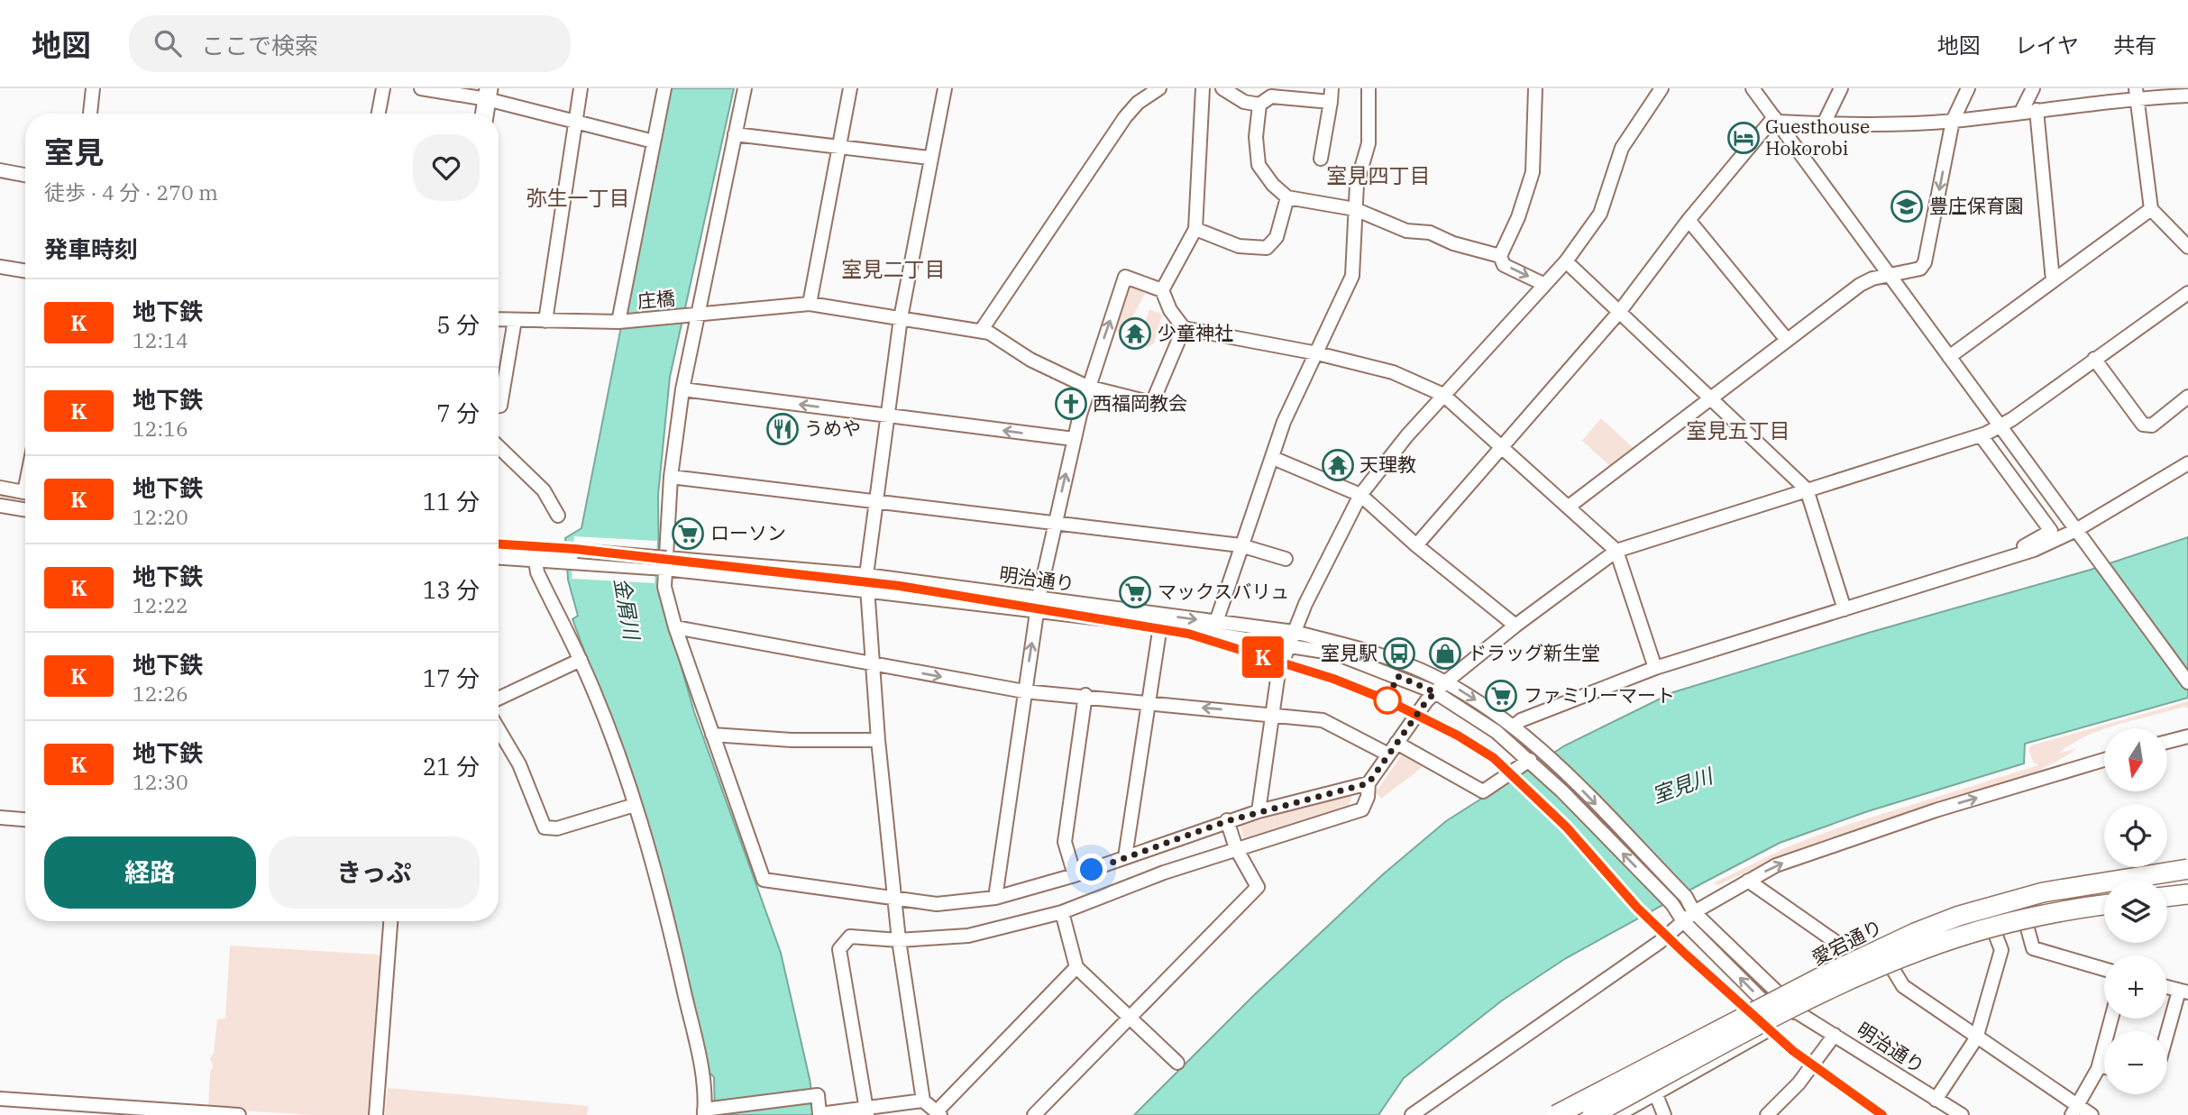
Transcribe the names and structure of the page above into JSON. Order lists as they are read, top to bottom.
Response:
{
  "streets": {
    "street": ["庄橋", "明治通り", "愛宕通り"]
  },
  "crossings": [
    ["明治通り", "愛宕通り"]
  ],
  "districts": [
    "室見四丁目",
    "弥生一丁目",
    "室見二丁目",
    "室見五丁目"
  ],
  "water": ["金屑川", "室見川"],
  "places": {
    "hotel": ["Guesthouse Hokorobi"],
    "school or university": ["豊庄保育園"],
    "temple": ["少童神社", "天理教"],
    "church": ["西福岡教会"],
    "restaurant": ["うめや"],
    "supermarket": ["ローソン", "マックスバリュ", "ファミリーマート"],
    "bus stop": ["室見駅"],
    "shop": ["ドラッグ新生堂"]
  },
  "lines": ["metro line K"],
  "north": "bottom",
  "page": {
    "header": "地図",
    "search": "ここで検索",
    "nav": ["地図", "レイヤ", "共有"],
    "on_map": "K",
    "heading": [
      ["室見", "徒歩 · 4 分 · 270 m"],
      "発車時刻"
    ],
    "list": [
      {
        "mark": "K",
        "name": "地下鉄",
        "note": "12:14",
        "value": "5 分"
      },
      {
        "mark": "K",
        "name": "地下鉄",
        "note": "12:16",
        "value": "7 分"
      },
      {
        "mark": "K",
        "name": "地下鉄",
        "note": "12:20",
        "value": "11 分"
      },
      {
        "mark": "K",
        "name": "地下鉄",
        "note": "12:22",
        "value": "13 分"
      },
      {
        "mark": "K",
        "name": "地下鉄",
        "note": "12:26",
        "value": "17 分"
      },
      {
        "mark": "K",
        "name": "地下鉄",
        "note": "12:30",
        "value": "21 分"
      }
    ],
    "map_buttons": ["+", "−"],
    "buttons": ["経路", "きっぷ"]
  }
}
